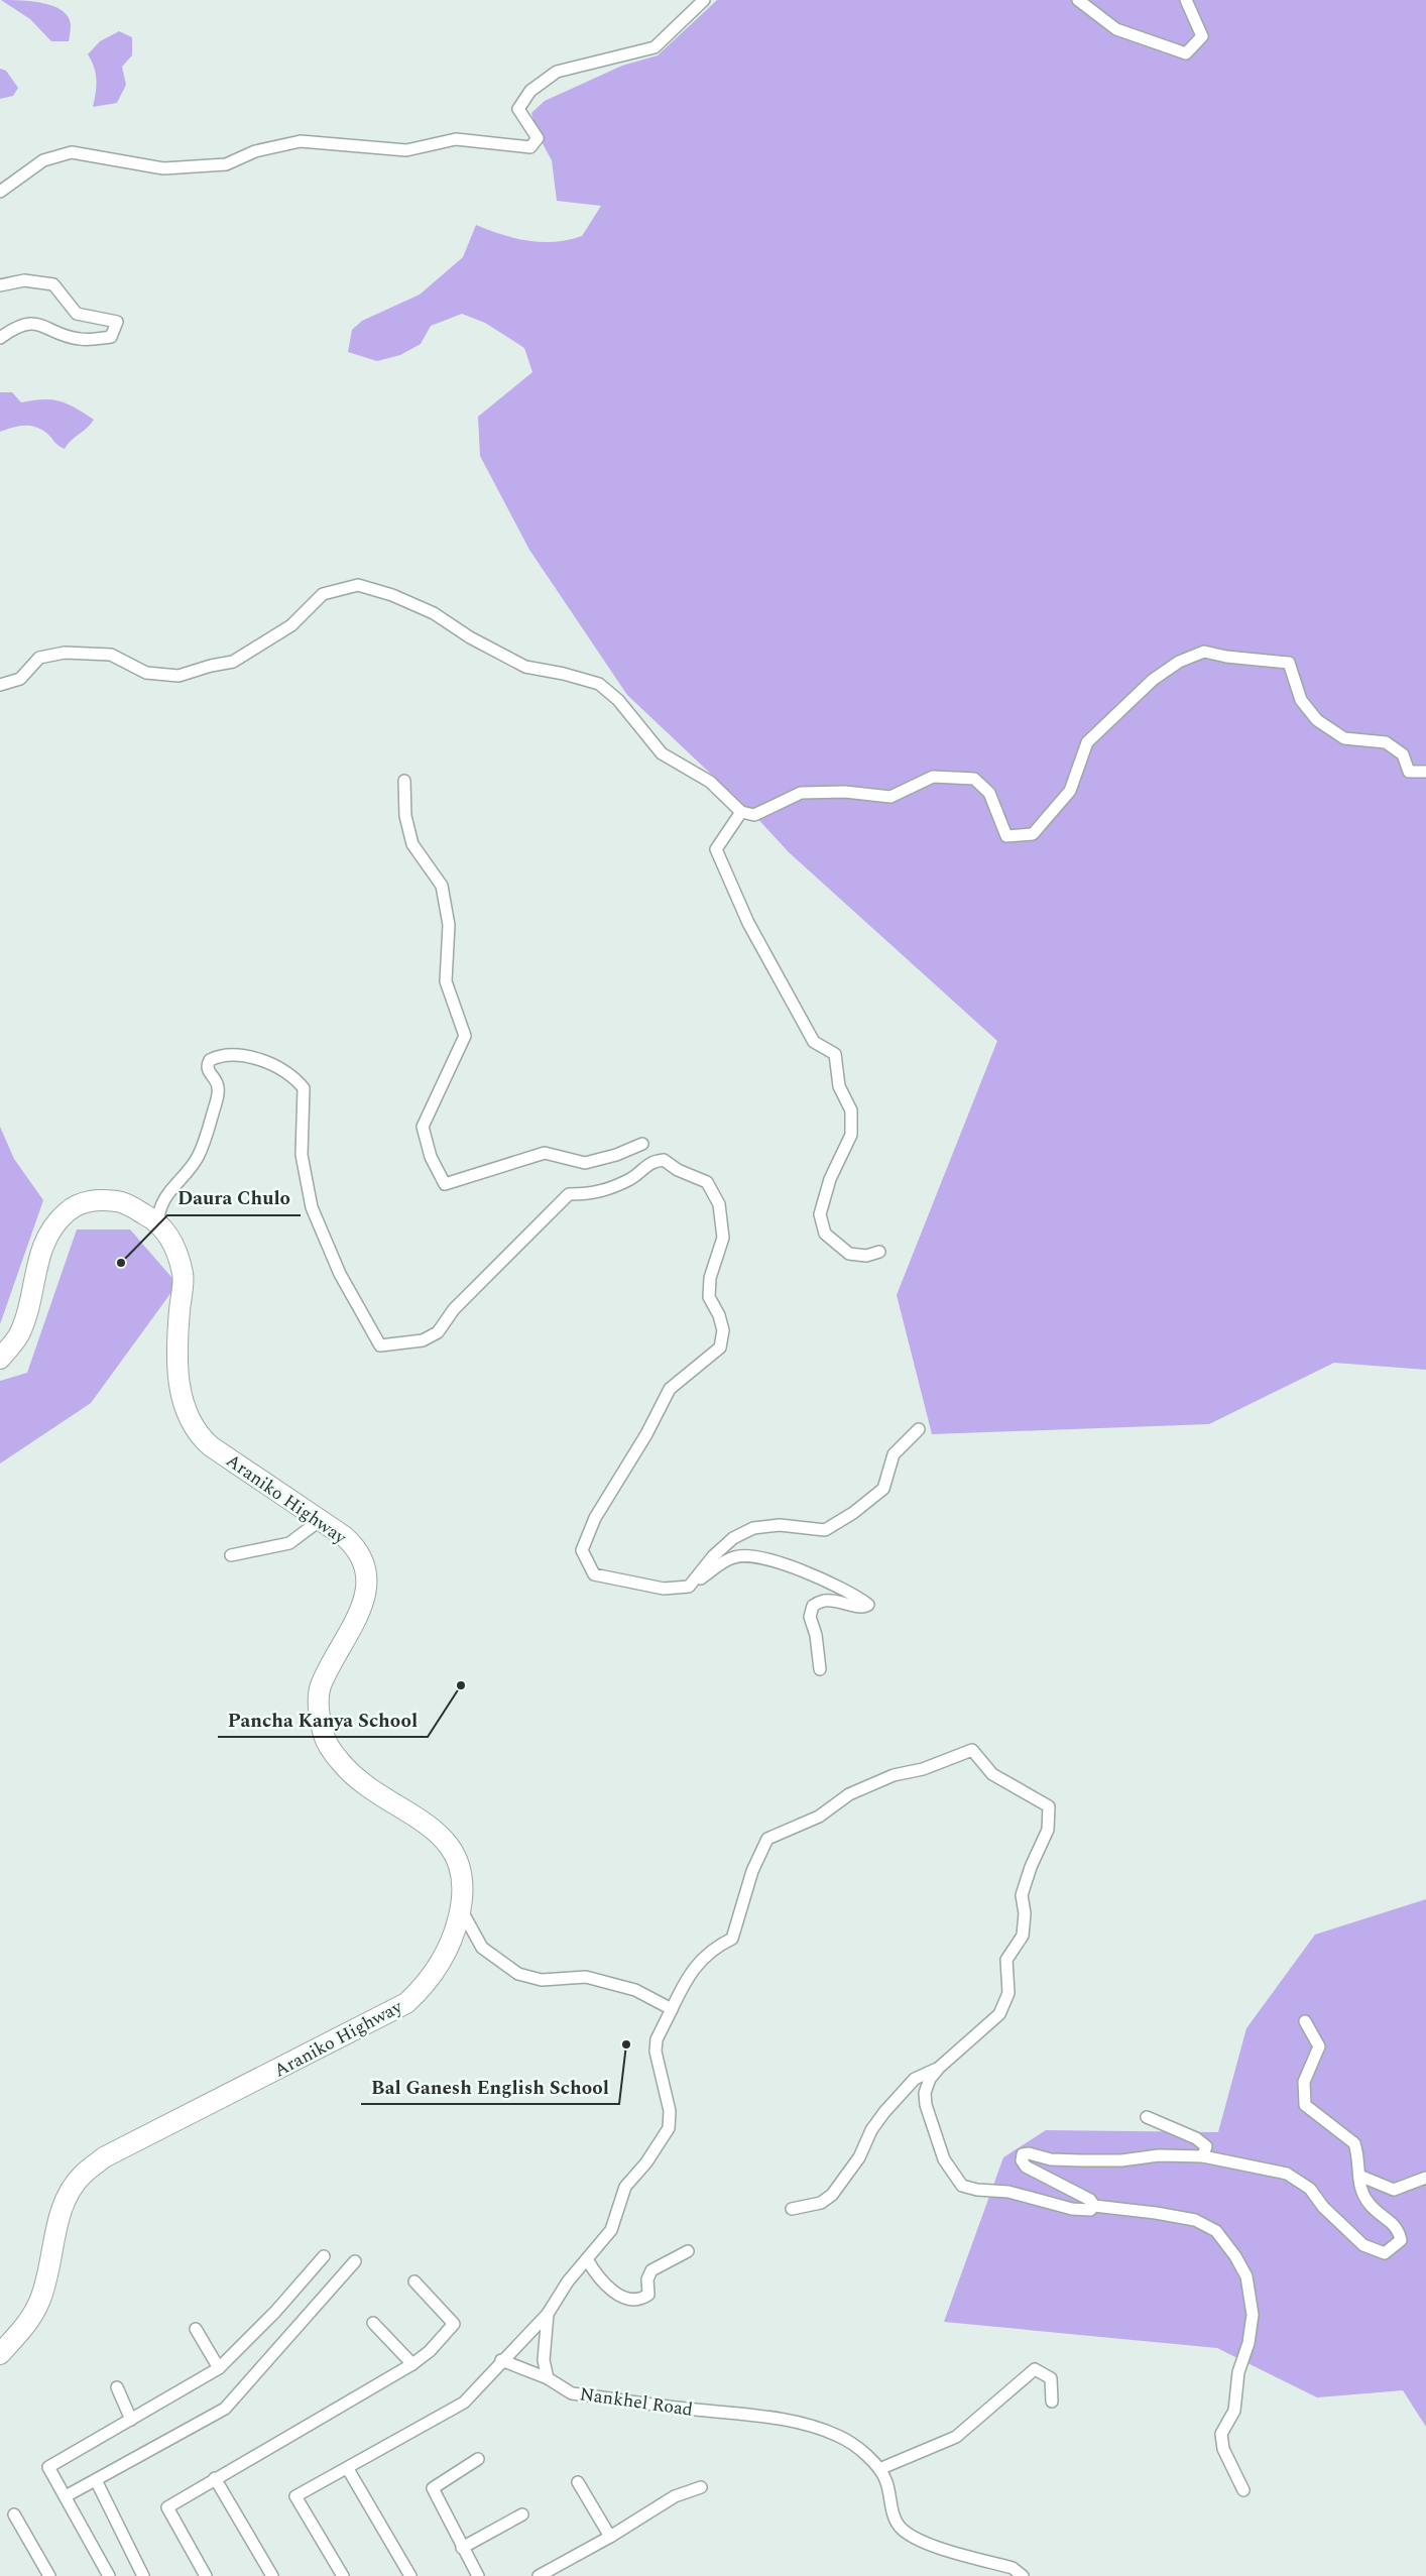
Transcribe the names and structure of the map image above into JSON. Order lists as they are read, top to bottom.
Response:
{
  "streets": {
    "highway": ["Araniko Highway"],
    "street": ["Nankhel Road"]
  },
  "places": ["Daura Chulo", "Pancha Kanya School", "Bal Ganesh English School"]
}
